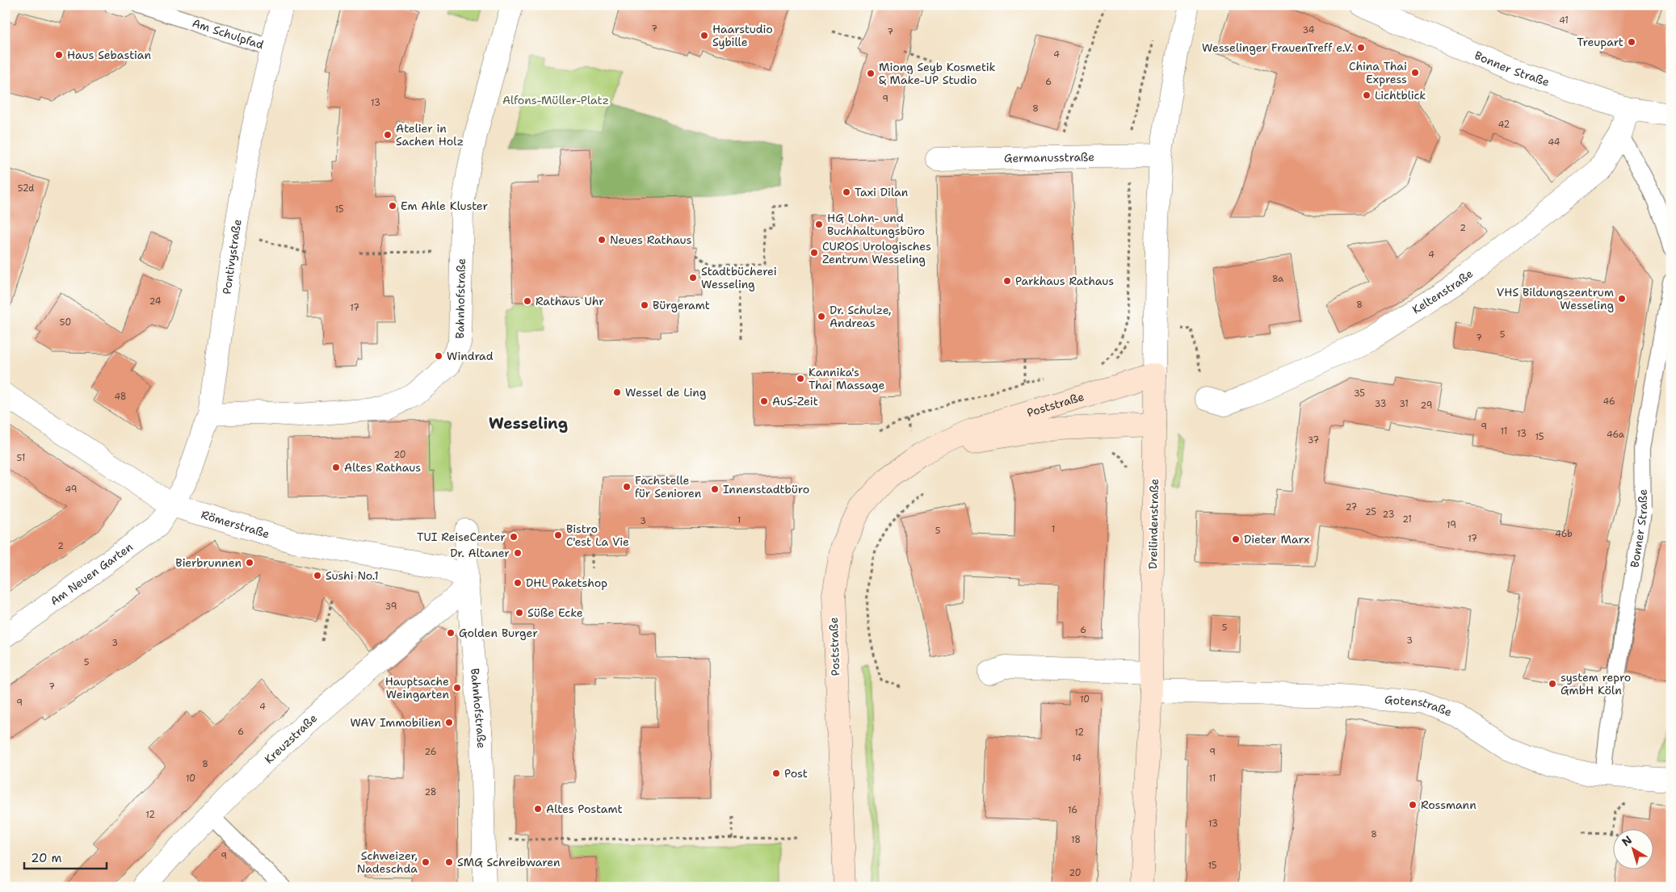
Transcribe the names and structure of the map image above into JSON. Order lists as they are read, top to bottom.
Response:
{
  "streets": {
    "street": [
      "Bonner Straße",
      "Germanusstraße",
      "Pontivystraße",
      "Keltenstraße",
      "Bahnhofstraße",
      "Poststraße",
      "Dreilindenstraße",
      "Römerstraße",
      "Am Neuen Garten",
      "Gotenstraße",
      "Kreuzstraße"
    ],
    "lane": ["Am Schulpfad"]
  },
  "crossings": [
    ["Am Schulpfad", "Pontivystraße"],
    ["Bonner Straße", "Keltenstraße"],
    ["Bonner Straße", "Gotenstraße"],
    ["Pontivystraße", "Bahnhofstraße"],
    ["Pontivystraße", "Römerstraße"],
    ["Pontivystraße", "Am Neuen Garten"],
    ["Bahnhofstraße", "Römerstraße"],
    ["Bahnhofstraße", "Kreuzstraße"],
    ["Poststraße", "Dreilindenstraße"],
    ["Dreilindenstraße", "Gotenstraße"],
    ["Römerstraße", "Am Neuen Garten"],
    ["Römerstraße", "Kreuzstraße"]
  ],
  "districts": ["Wesseling"],
  "parks": ["Alfons-Müller-Platz"],
  "places": [
    "Haarstudio Sybille",
    "Treupart",
    "Wesselinger FrauenTreff e.V.",
    "Haus Sebastian",
    "China Thai Express",
    "Miong Seyb Kosmetik & Make-UP Studio",
    "Lichtblick",
    "Atelier in Sachen Holz",
    "Taxi Dilan",
    "Em Ahle Kluster",
    "HG Lohn- und Buchhaltungsbüro",
    "Neues Rathaus",
    "CUROS Urologisches Zentrum Wesseling",
    "Stadtbücherei Wesseling",
    "Parkhaus Rathaus",
    "VHS Bildungszentrum Wesseling",
    "Rathaus Uhr",
    "Bürgeramt",
    "Dr. Schulze, Andreas",
    "Windrad",
    "Kannika's Thai Massage",
    "Wessel de Ling",
    "AuS-Zeit",
    "Altes Rathaus",
    "Fachstelle für Senioren",
    "Innenstadtbüro",
    "Bistro C'est La Vie",
    "TUI ReiseCenter",
    "Dieter Marx",
    "Dr. Altaner",
    "Bierbrunnen",
    "Sushi No.1",
    "DHL Paketshop",
    "Süße Ecke",
    "Golden Burger",
    "system repro GmbH Köln",
    "Hauptsache Weingarten",
    "WAV Immobilien",
    "Post",
    "Rossmann",
    "Altes Postamt",
    "Schweizer, Nadeschda",
    "SMG Schreibwaren"
  ],
  "house_numbers": [
    "41",
    "7",
    "34",
    "7",
    "4",
    "6",
    "9",
    "13",
    "8",
    "42",
    "44",
    "52d",
    "15",
    "2",
    "4",
    "8a",
    "24",
    "8",
    "17",
    "50",
    "5",
    "7",
    "35",
    "48",
    "46",
    "33",
    "31",
    "29",
    "9",
    "11",
    "13",
    "46a",
    "15",
    "37",
    "20",
    "51",
    "49",
    "27",
    "25",
    "23",
    "21",
    "1",
    "3",
    "19",
    "1",
    "5",
    "46b",
    "17",
    "2",
    "39",
    "5",
    "6",
    "3",
    "3",
    "5",
    "7",
    "10",
    "9",
    "4",
    "6",
    "12",
    "26",
    "9",
    "14",
    "8",
    "10",
    "11",
    "28",
    "16",
    "12",
    "13",
    "8",
    "18",
    "9",
    "15",
    "20"
  ],
  "scale_bar": "20 m",
  "north": "top left"
}
